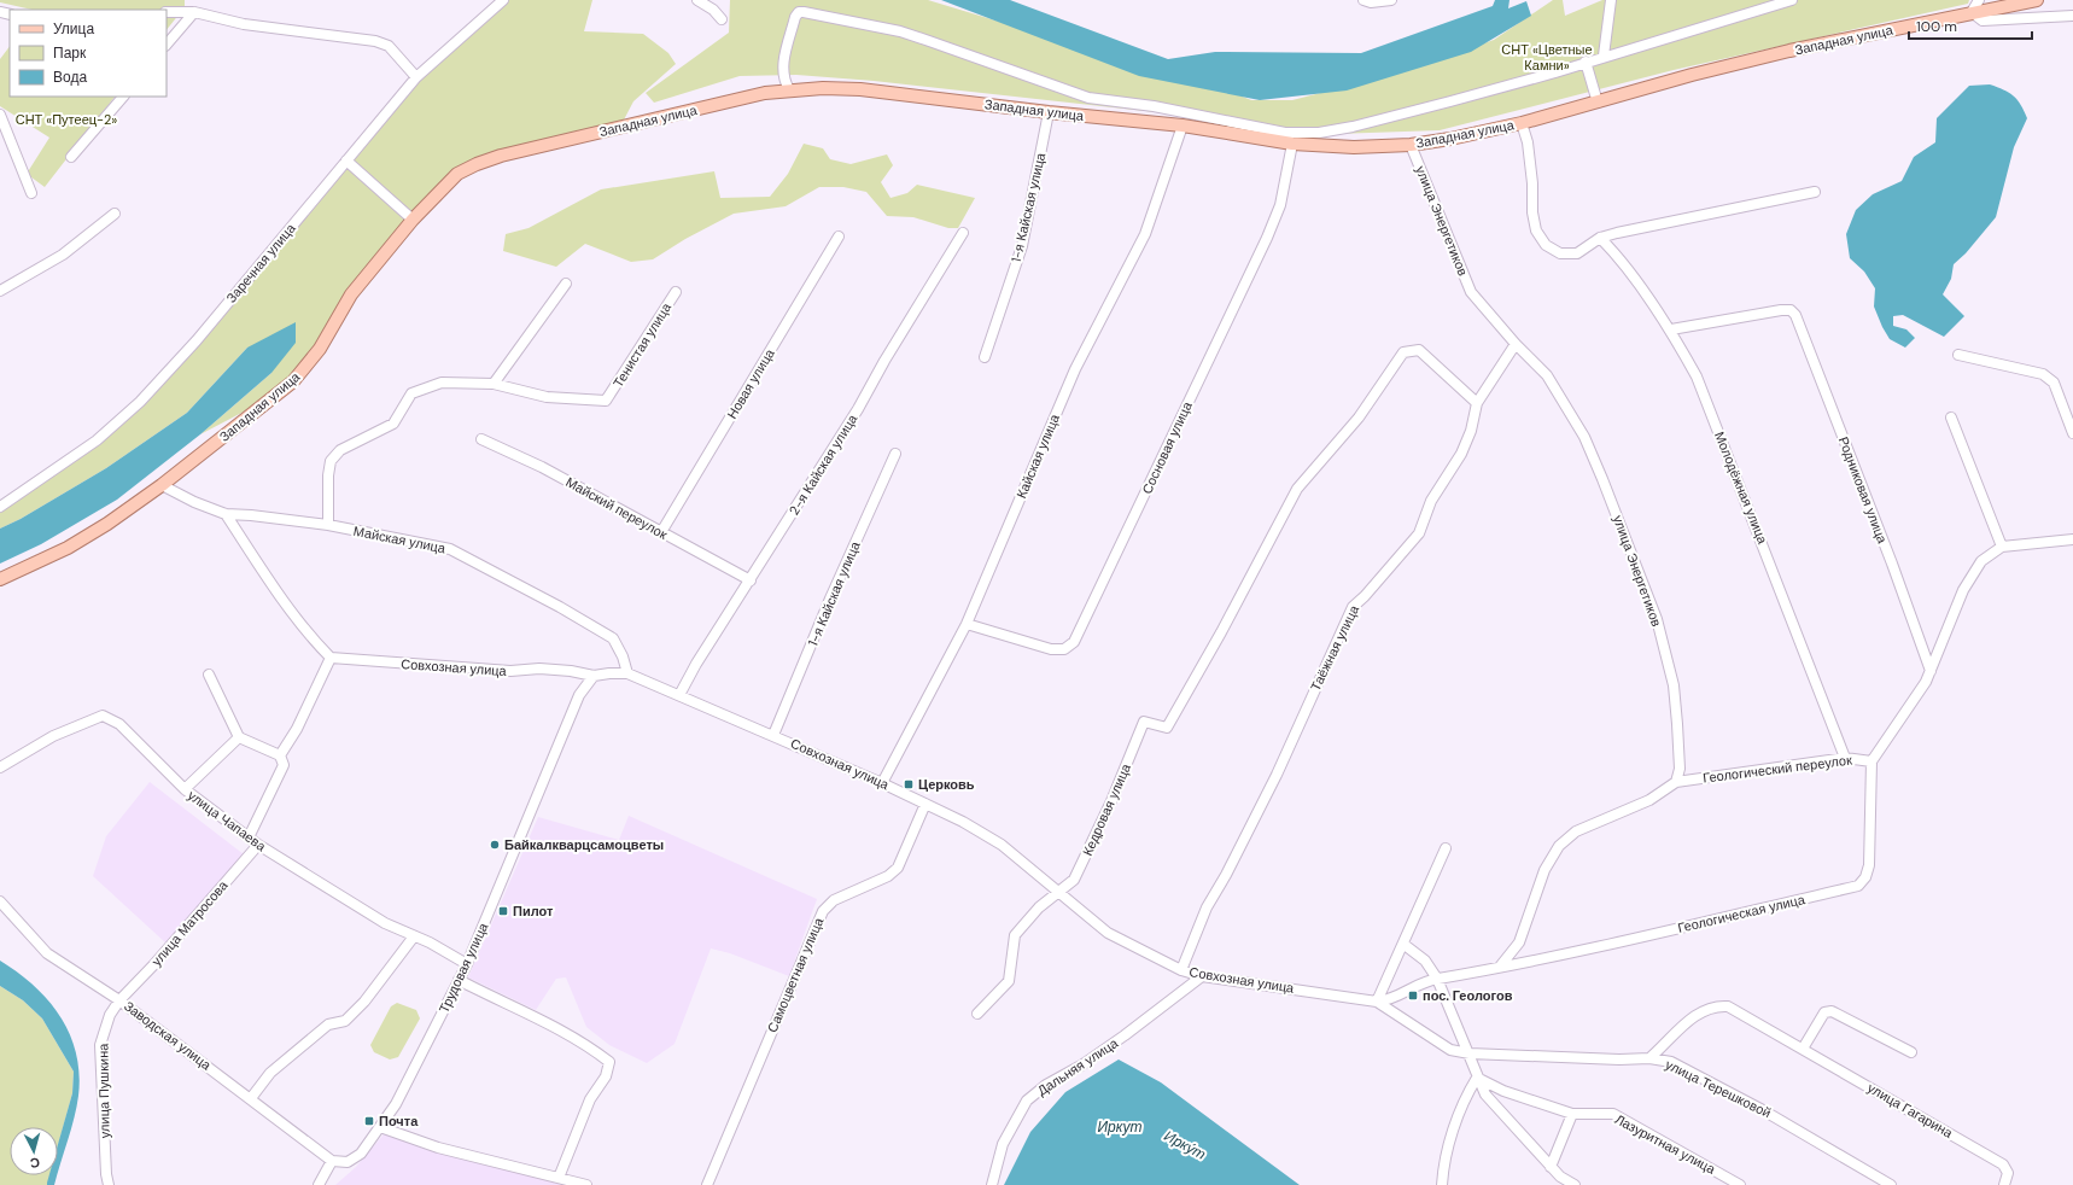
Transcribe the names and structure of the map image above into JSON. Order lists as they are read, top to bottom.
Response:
{
  "streets": {
    "main road": ["Западная улица"],
    "street": [
      "1-я Кайская улица",
      "улица Энергетиков",
      "Заречная улица",
      "Тенистая улица",
      "Новая улица",
      "Сосновая улица",
      "Кайская улица",
      "2-я Кайская улица",
      "Молодёжная улица",
      "Родниковая улица",
      "Майский переулок",
      "Майская улица",
      "Таёжная улица",
      "Совхозная улица",
      "Геологический переулок",
      "Кедровая улица",
      "улица Чапаева",
      "Геологическая улица",
      "улица Матросова",
      "Трудовая улица",
      "Самоцветная улица",
      "Заводская улица",
      "Дальняя улица",
      "улица Терешковой",
      "улица Пушкина",
      "улица Гагарина",
      "Лазуритная улица"
    ]
  },
  "crossings": [
    ["Западная улица", "1-я Кайская улица"],
    ["Западная улица", "улица Энергетиков"],
    ["Западная улица", "Сосновая улица"],
    ["Западная улица", "Кайская улица"],
    ["Западная улица", "Майская улица"],
    ["1-я Кайская улица", "Совхозная улица"],
    ["улица Энергетиков", "Таёжная улица"],
    ["улица Энергетиков", "Геологический переулок"],
    ["Тенистая улица", "Майская улица"],
    ["Новая улица", "Майский переулок"],
    ["Сосновая улица", "Кайская улица"],
    ["Кайская улица", "Совхозная улица"],
    ["2-я Кайская улица", "Майский переулок"],
    ["2-я Кайская улица", "Совхозная улица"],
    ["Молодёжная улица", "Родниковая улица"],
    ["Молодёжная улица", "Геологический переулок"],
    ["Родниковая улица", "Геологический переулок"],
    ["Майская улица", "Совхозная улица"],
    ["Таёжная улица", "Совхозная улица"],
    ["Таёжная улица", "Кедровая улица"],
    ["Совхозная улица", "Кедровая улица"],
    ["Совхозная улица", "Геологическая улица"],
    ["Совхозная улица", "Трудовая улица"],
    ["Совхозная улица", "Самоцветная улица"],
    ["Совхозная улица", "Дальняя улица"],
    ["Совхозная улица", "улица Терешковой"],
    ["Геологический переулок", "Геологическая улица"],
    ["улица Чапаева", "улица Матросова"],
    ["улица Чапаева", "Трудовая улица"],
    ["улица Матросова", "Заводская улица"],
    ["улица Матросова", "улица Пушкина"],
    ["Трудовая улица", "Заводская улица"],
    ["Заводская улица", "улица Пушкина"],
    ["улица Терешковой", "улица Гагарина"]
  ],
  "water": ["Иркут", "Ирку́т"],
  "parks": ["СНТ «Цветные Камни»", "СНТ «Путеец-2»"],
  "places": {
    "transit": [
      "Церковь",
      "Пилот",
      "пос. Геологов",
      "Почта"
    ],
    "other": ["Байкалкварцсамоцветы"]
  },
  "legend": ["Улица", "Парк", "Вода"],
  "scale_bar": "100 m",
  "north": "bottom"
}
